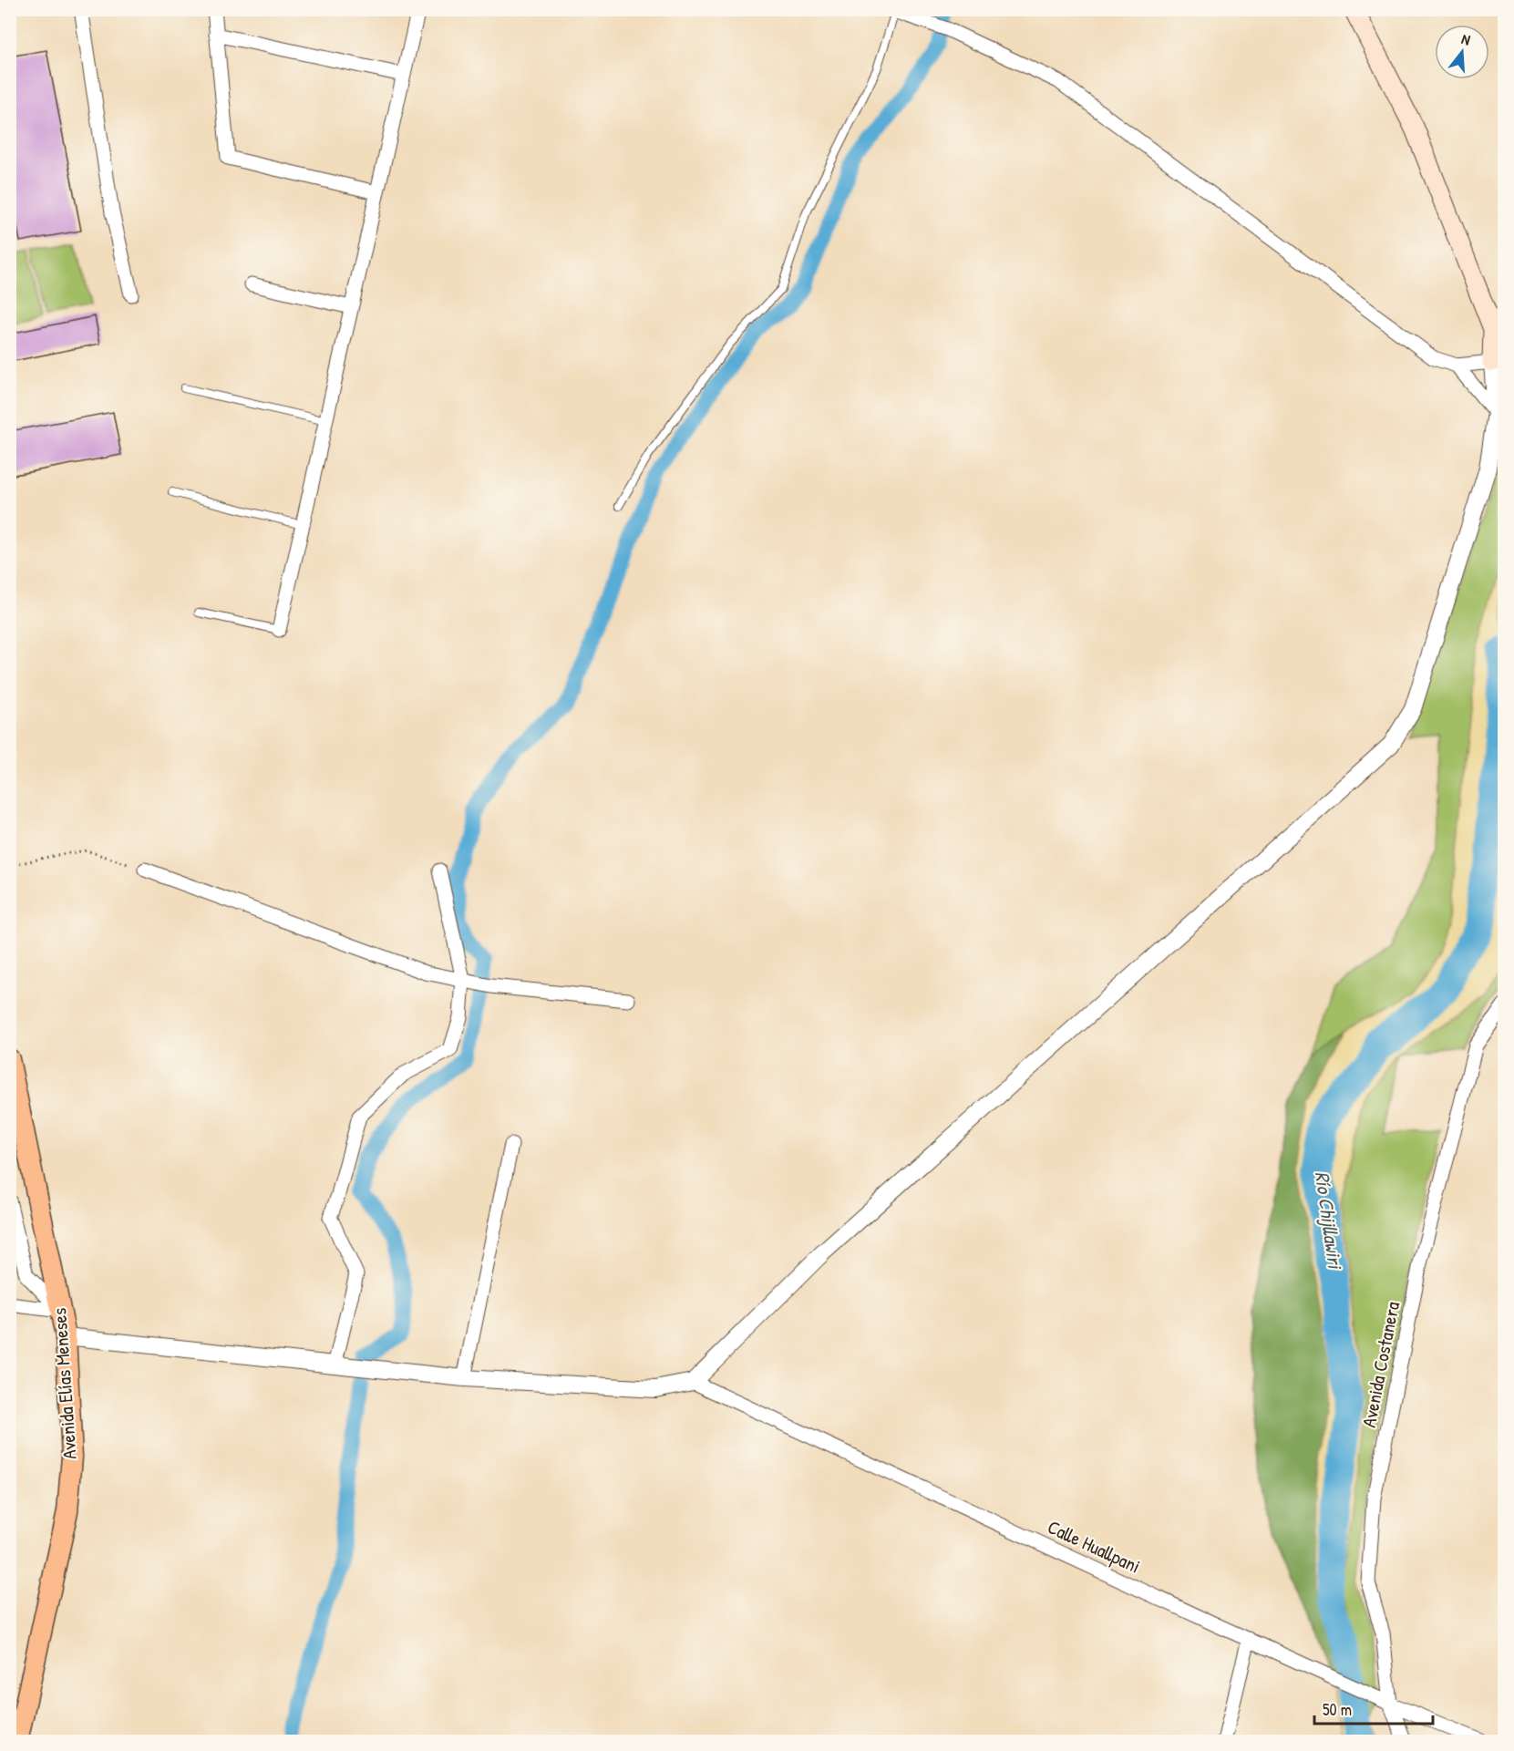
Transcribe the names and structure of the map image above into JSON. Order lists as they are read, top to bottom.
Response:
{
  "streets": {
    "main road": ["Avenida Elías Meneses"],
    "street": ["Avenida Costanera", "Calle Huallpani"]
  },
  "crossings": [
    ["Avenida Costanera", "Calle Huallpani"]
  ],
  "water": ["Río Chijllawiri"],
  "scale_bar": "50 m",
  "north": "top"
}
